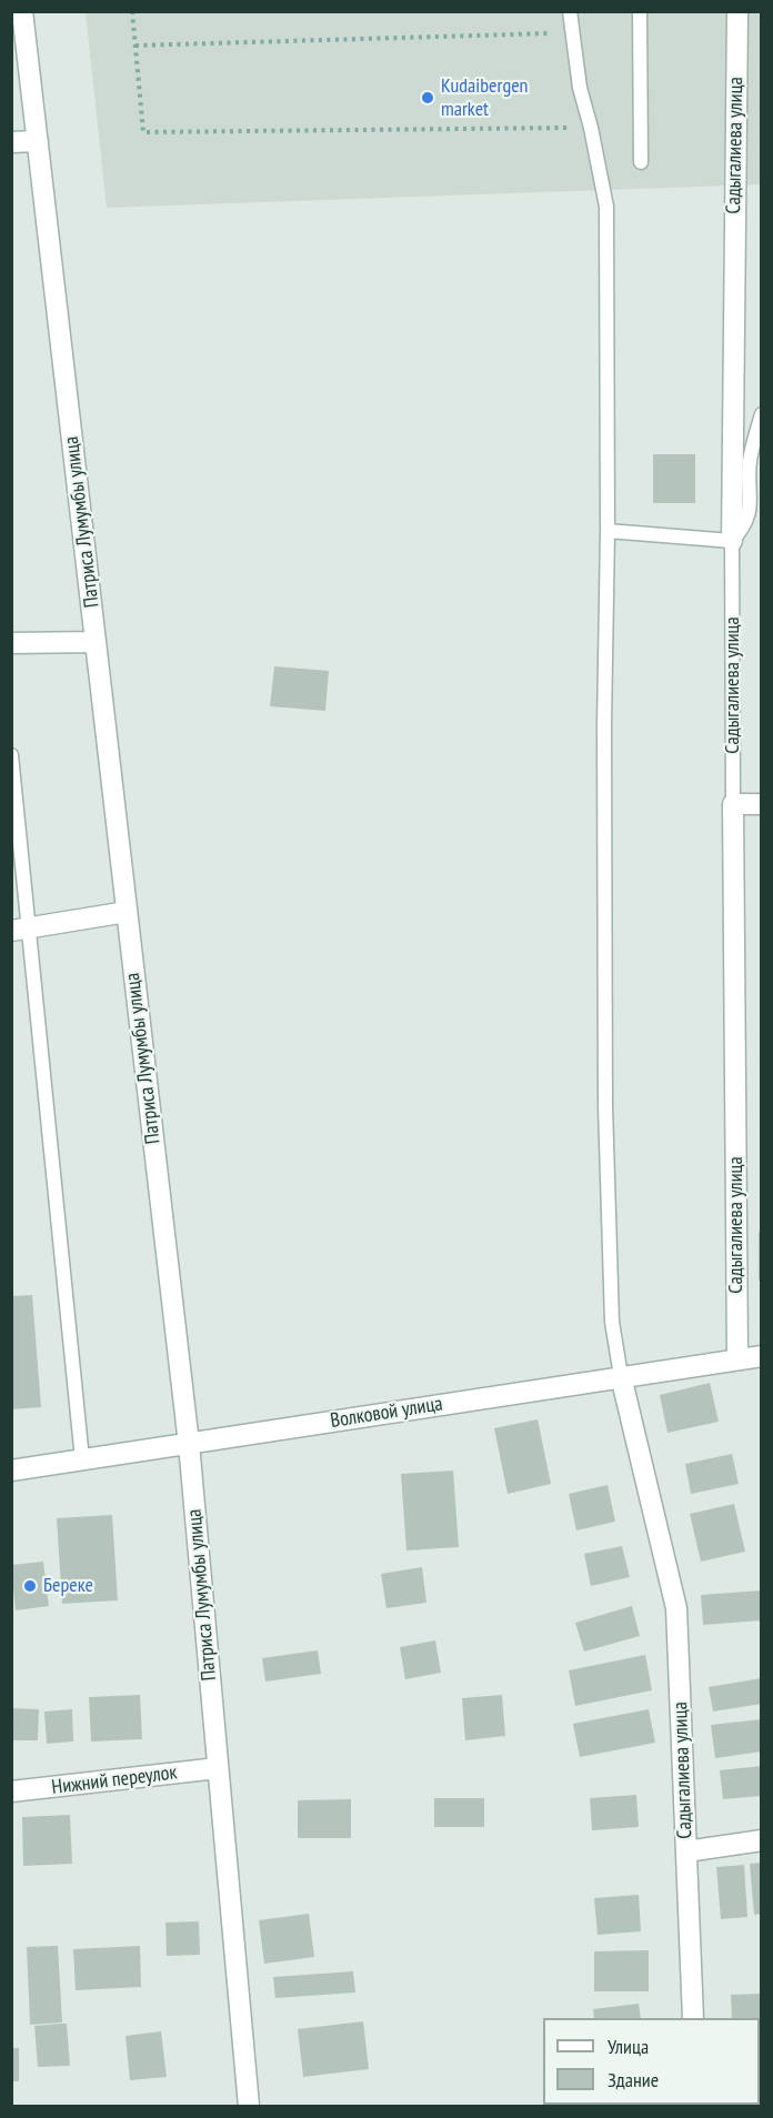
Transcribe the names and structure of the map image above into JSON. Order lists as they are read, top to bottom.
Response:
{
  "streets": {
    "street": [
      "Садыгалиева улица",
      "Патриса Лумумбы улица",
      "Волковой улица",
      "Нижний переулок"
    ]
  },
  "crossings": [
    ["Садыгалиева улица", "Волковой улица"],
    ["Патриса Лумумбы улица", "Волковой улица"],
    ["Патриса Лумумбы улица", "Нижний переулок"]
  ],
  "places": ["Kudaibergen market", "Береке"],
  "legend": ["Улица", "Здание"]
}
